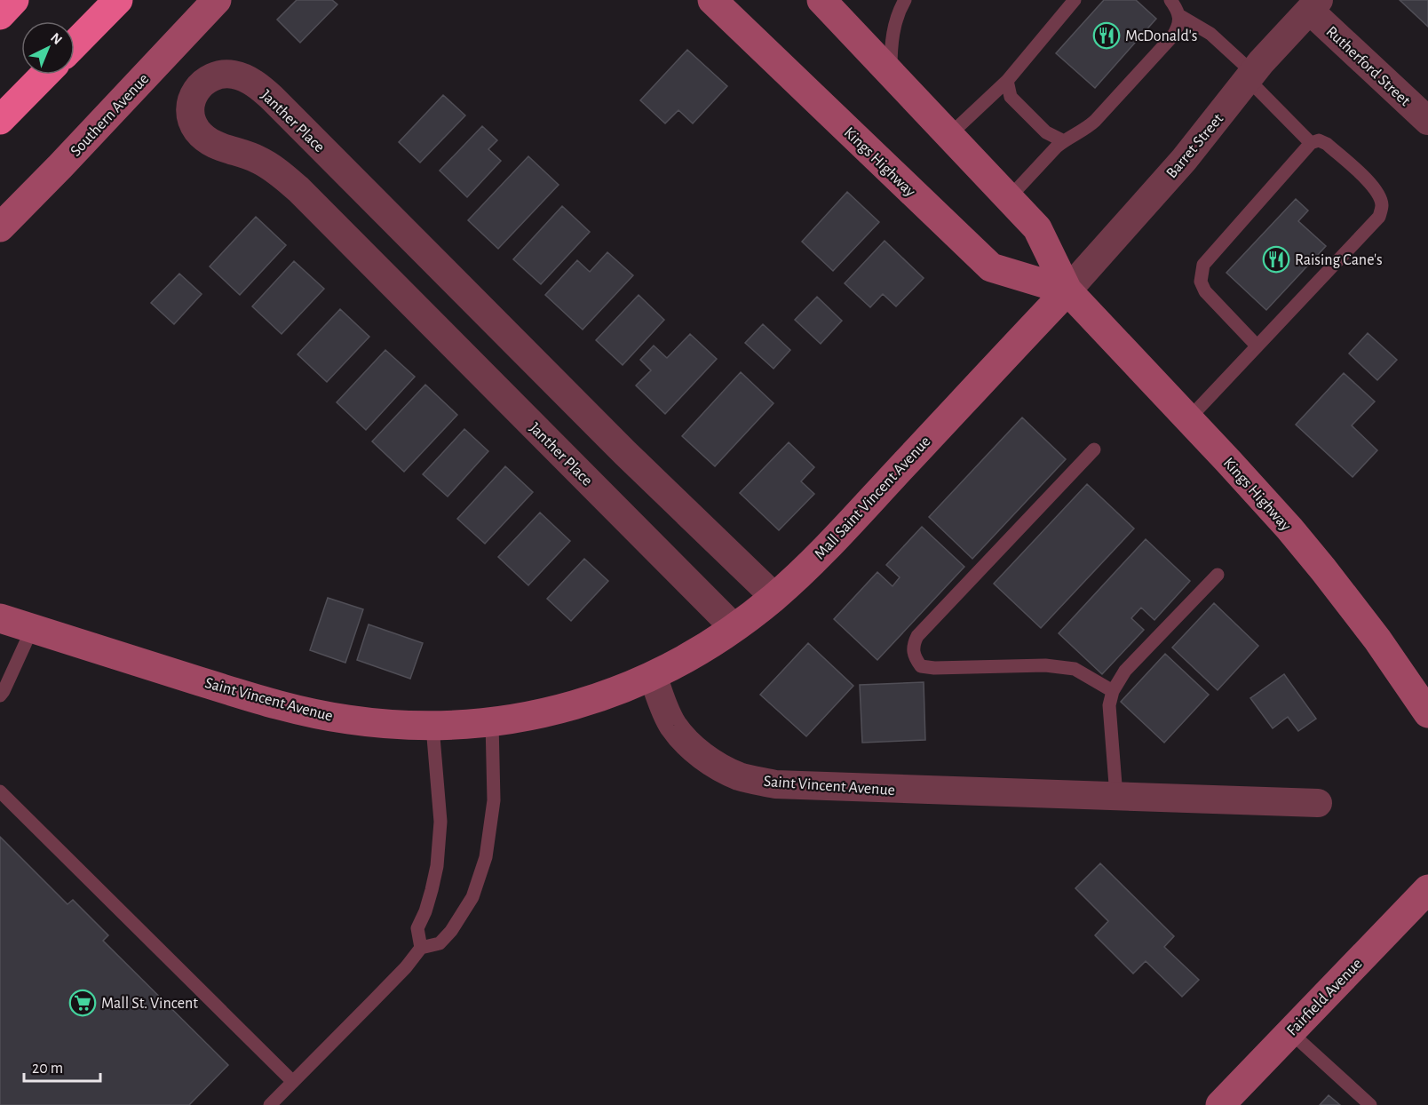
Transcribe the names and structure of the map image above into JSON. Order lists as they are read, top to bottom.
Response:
{
  "streets": {
    "street": [
      "Rutherford Street",
      "Southern Avenue",
      "Janther Place",
      "Barret Street",
      "Kings Highway",
      "Mall Saint Vincent Avenue",
      "Saint Vincent Avenue",
      "Fairfield Avenue"
    ]
  },
  "crossings": [
    ["Rutherford Street", "Barret Street"],
    ["Janther Place", "Mall Saint Vincent Avenue"],
    ["Barret Street", "Kings Highway"],
    ["Barret Street", "Mall Saint Vincent Avenue"],
    ["Kings Highway", "Mall Saint Vincent Avenue"],
    ["Mall Saint Vincent Avenue", "Saint Vincent Avenue"]
  ],
  "places": {
    "restaurant": ["McDonald's", "Raising Cane's"],
    "supermarket": ["Mall St. Vincent"]
  },
  "scale_bar": "20 m",
  "north": "top right"
}
